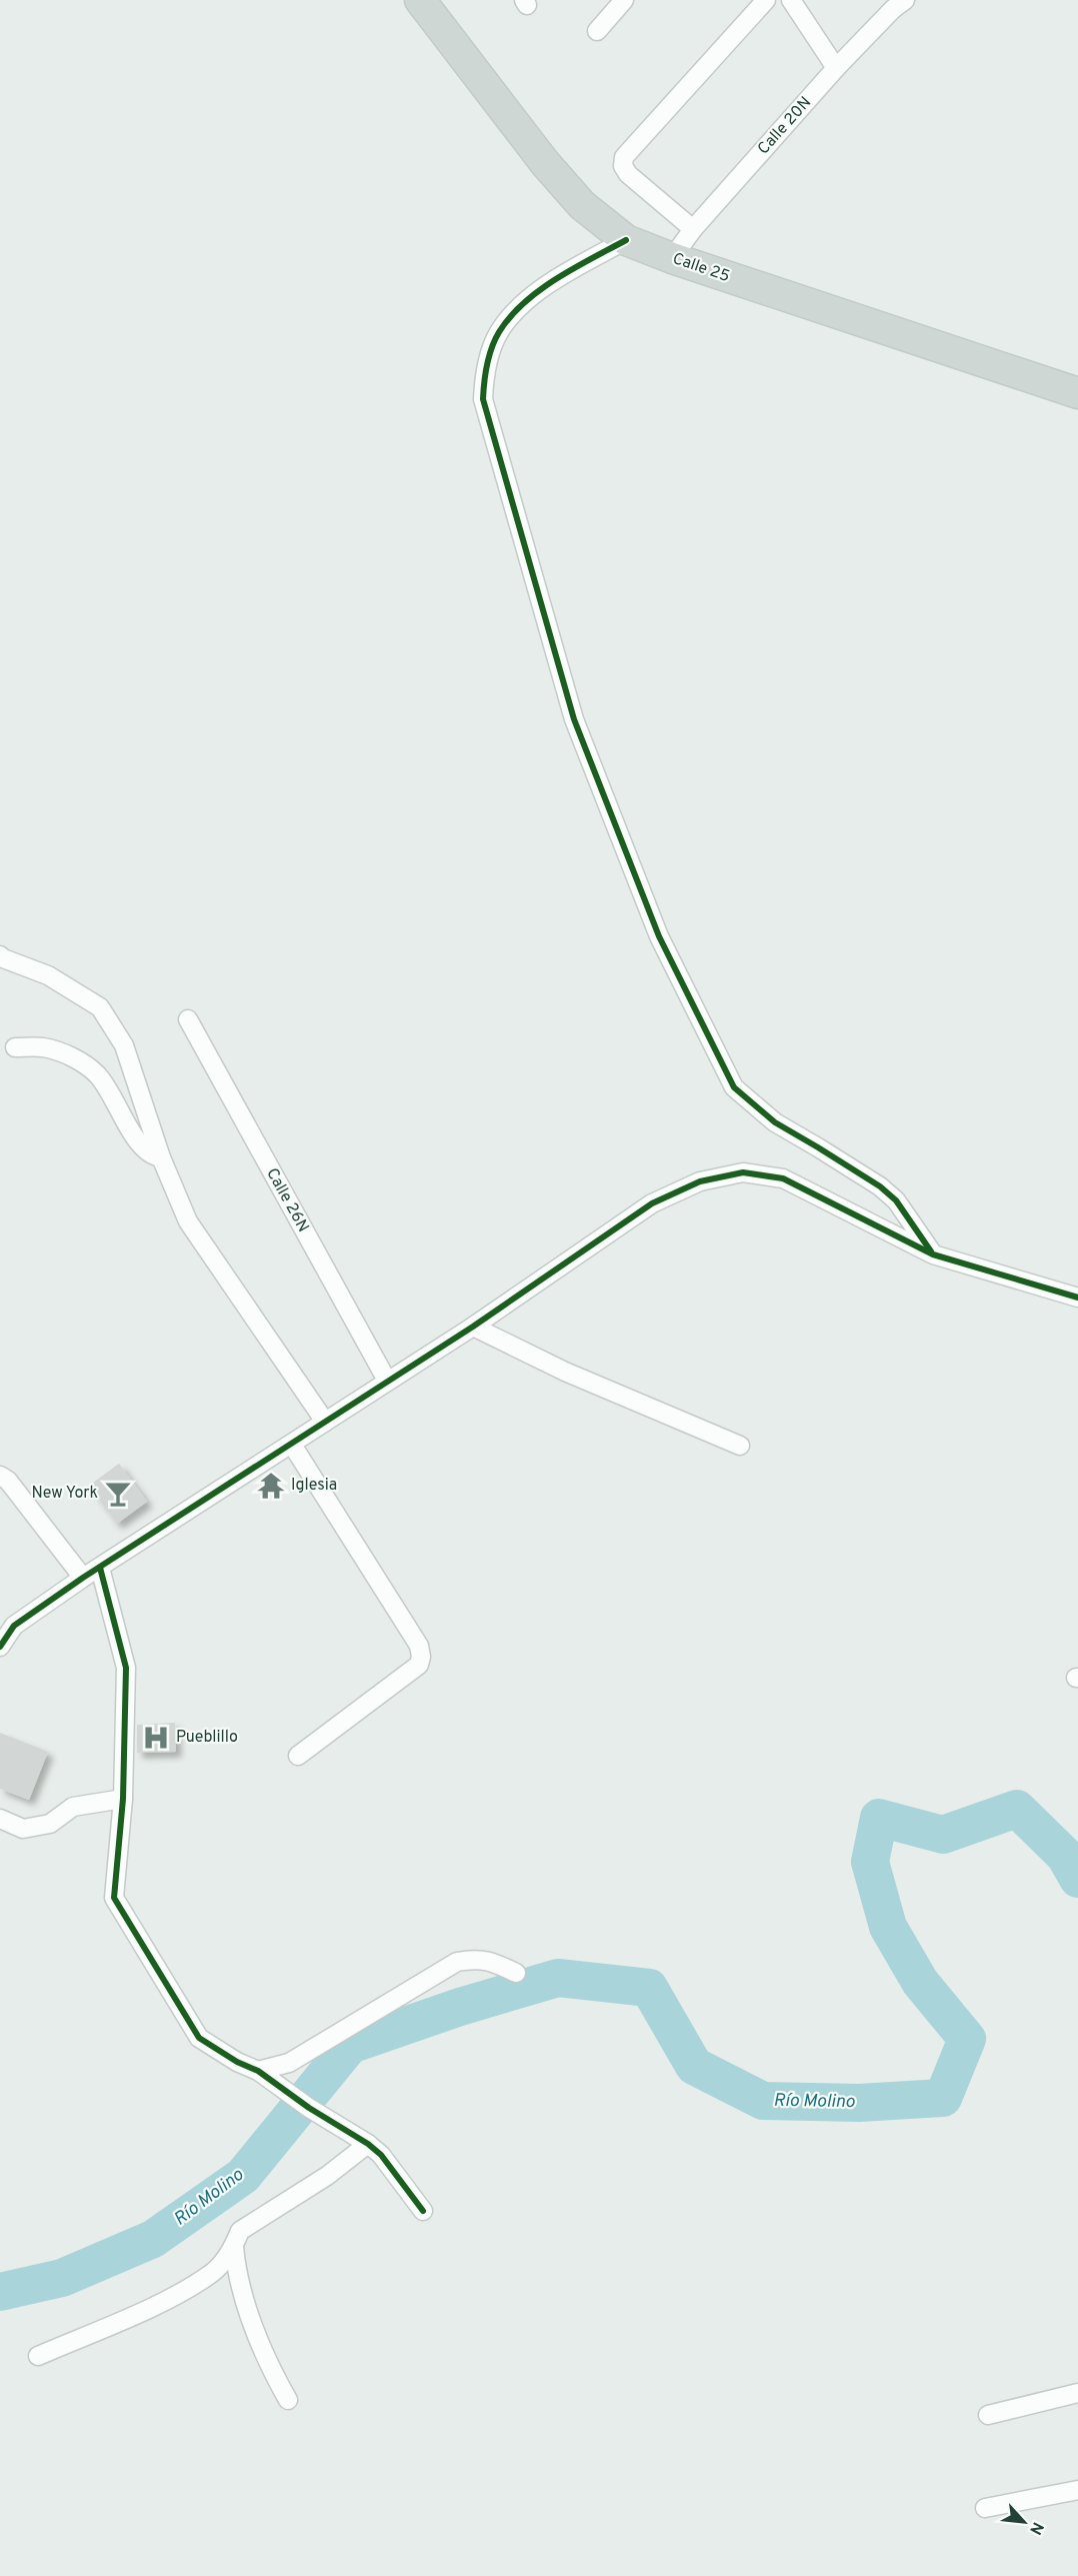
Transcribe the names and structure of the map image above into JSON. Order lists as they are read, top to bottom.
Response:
{
  "streets": {
    "main road": ["Calle 25"],
    "street": ["Calle 20N", "Calle 26N"]
  },
  "crossings": [
    ["Calle 20N", "Calle 25"]
  ],
  "water": ["Río Molino"],
  "places": {
    "temple": ["Iglesia"],
    "bar": ["New York"],
    "hospital": ["Pueblillo"]
  },
  "north": "bottom right"
}
